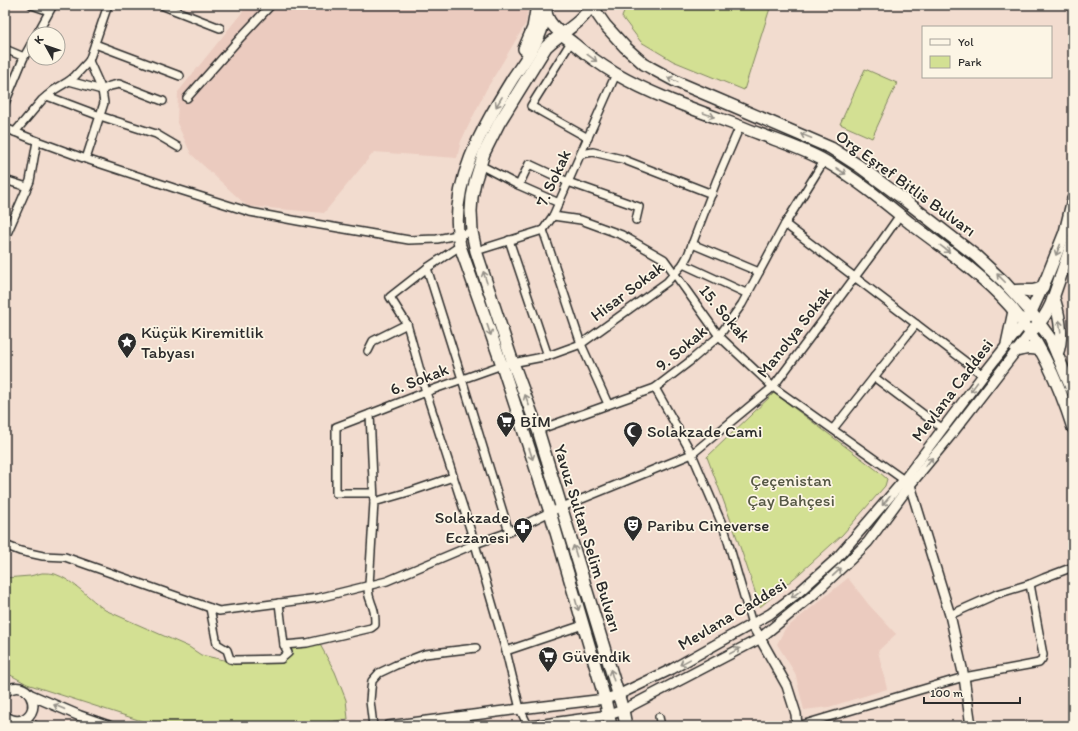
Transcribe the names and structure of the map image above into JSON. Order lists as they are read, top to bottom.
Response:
{
  "streets": {
    "main road": ["Org Eşref Bitlis Bulvarı", "Yavuz Sultan Selim Bulvarı"],
    "street": [
      "7. Sokak",
      "Hisar Sokak",
      "15. Sokak",
      "Manolya Sokak",
      "9. Sokak",
      "6. Sokak",
      "Mevlana Caddesi"
    ]
  },
  "crossings": [
    ["7. Sokak", "15. Sokak"],
    ["7. Sokak", "Yavuz Sultan Selim Bulvarı"],
    ["Org Eşref Bitlis Bulvarı", "Yavuz Sultan Selim Bulvarı"],
    ["Hisar Sokak", "15. Sokak"],
    ["Hisar Sokak", "6. Sokak"],
    ["Hisar Sokak", "Yavuz Sultan Selim Bulvarı"],
    ["15. Sokak", "Manolya Sokak"],
    ["15. Sokak", "9. Sokak"],
    ["15. Sokak", "Mevlana Caddesi"],
    ["Manolya Sokak", "Yavuz Sultan Selim Bulvarı"],
    ["9. Sokak", "Yavuz Sultan Selim Bulvarı"],
    ["6. Sokak", "Yavuz Sultan Selim Bulvarı"],
    ["Mevlana Caddesi", "Yavuz Sultan Selim Bulvarı"]
  ],
  "parks": ["Çeçenistan Çay Bahçesi"],
  "places": {
    "place": ["Küçük Kiremitlik Tabyası"],
    "supermarket": ["BİM", "Güvendik"],
    "mosque": ["Solakzade Cami"],
    "theatre": ["Paribu Cineverse"],
    "pharmacy": ["Solakzade Eczanesi"]
  },
  "legend": ["Yol", "Park"],
  "scale_bar": "100 m",
  "north": "top left"
}
